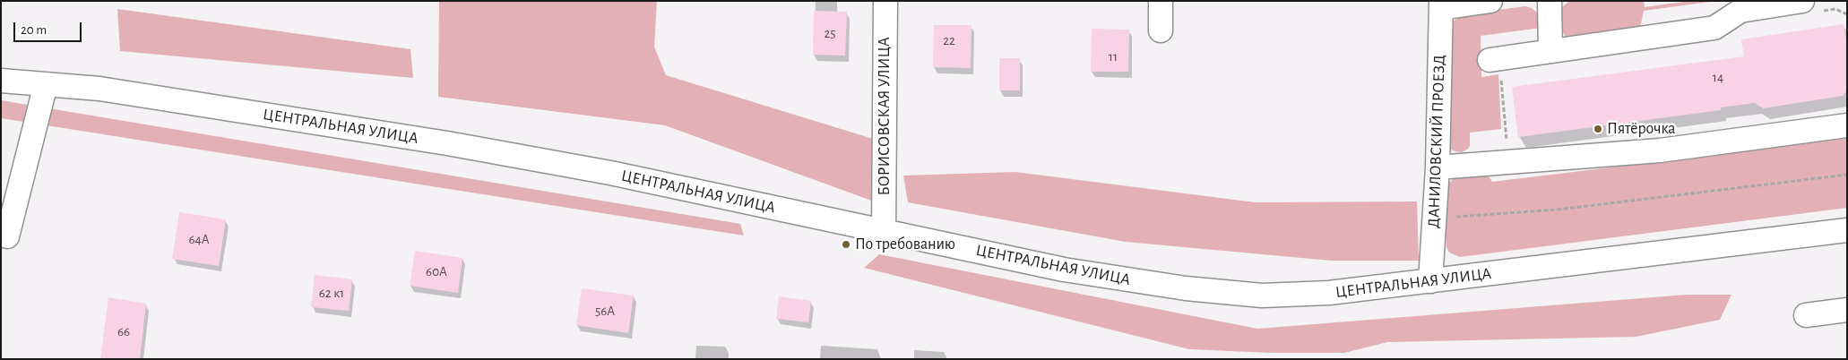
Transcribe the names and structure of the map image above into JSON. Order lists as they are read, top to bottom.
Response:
{
  "streets": {
    "street": ["БОРИСОВСКАЯ УЛИЦА", "ЦЕНТРАЛЬНАЯ УЛИЦА", "ДАНИЛОВСКИЙ ПРОЕЗД"]
  },
  "crossings": [
    ["БОРИСОВСКАЯ УЛИЦА", "ЦЕНТРАЛЬНАЯ УЛИЦА"],
    ["ЦЕНТРАЛЬНАЯ УЛИЦА", "ДАНИЛОВСКИЙ ПРОЕЗД"]
  ],
  "places": ["Пятёрочка", "По требованию"],
  "house_numbers": [
    "25",
    "22",
    "11",
    "14",
    "64А",
    "60А",
    "62 к1",
    "56А",
    "66"
  ],
  "scale_bar": "20 m"
}
